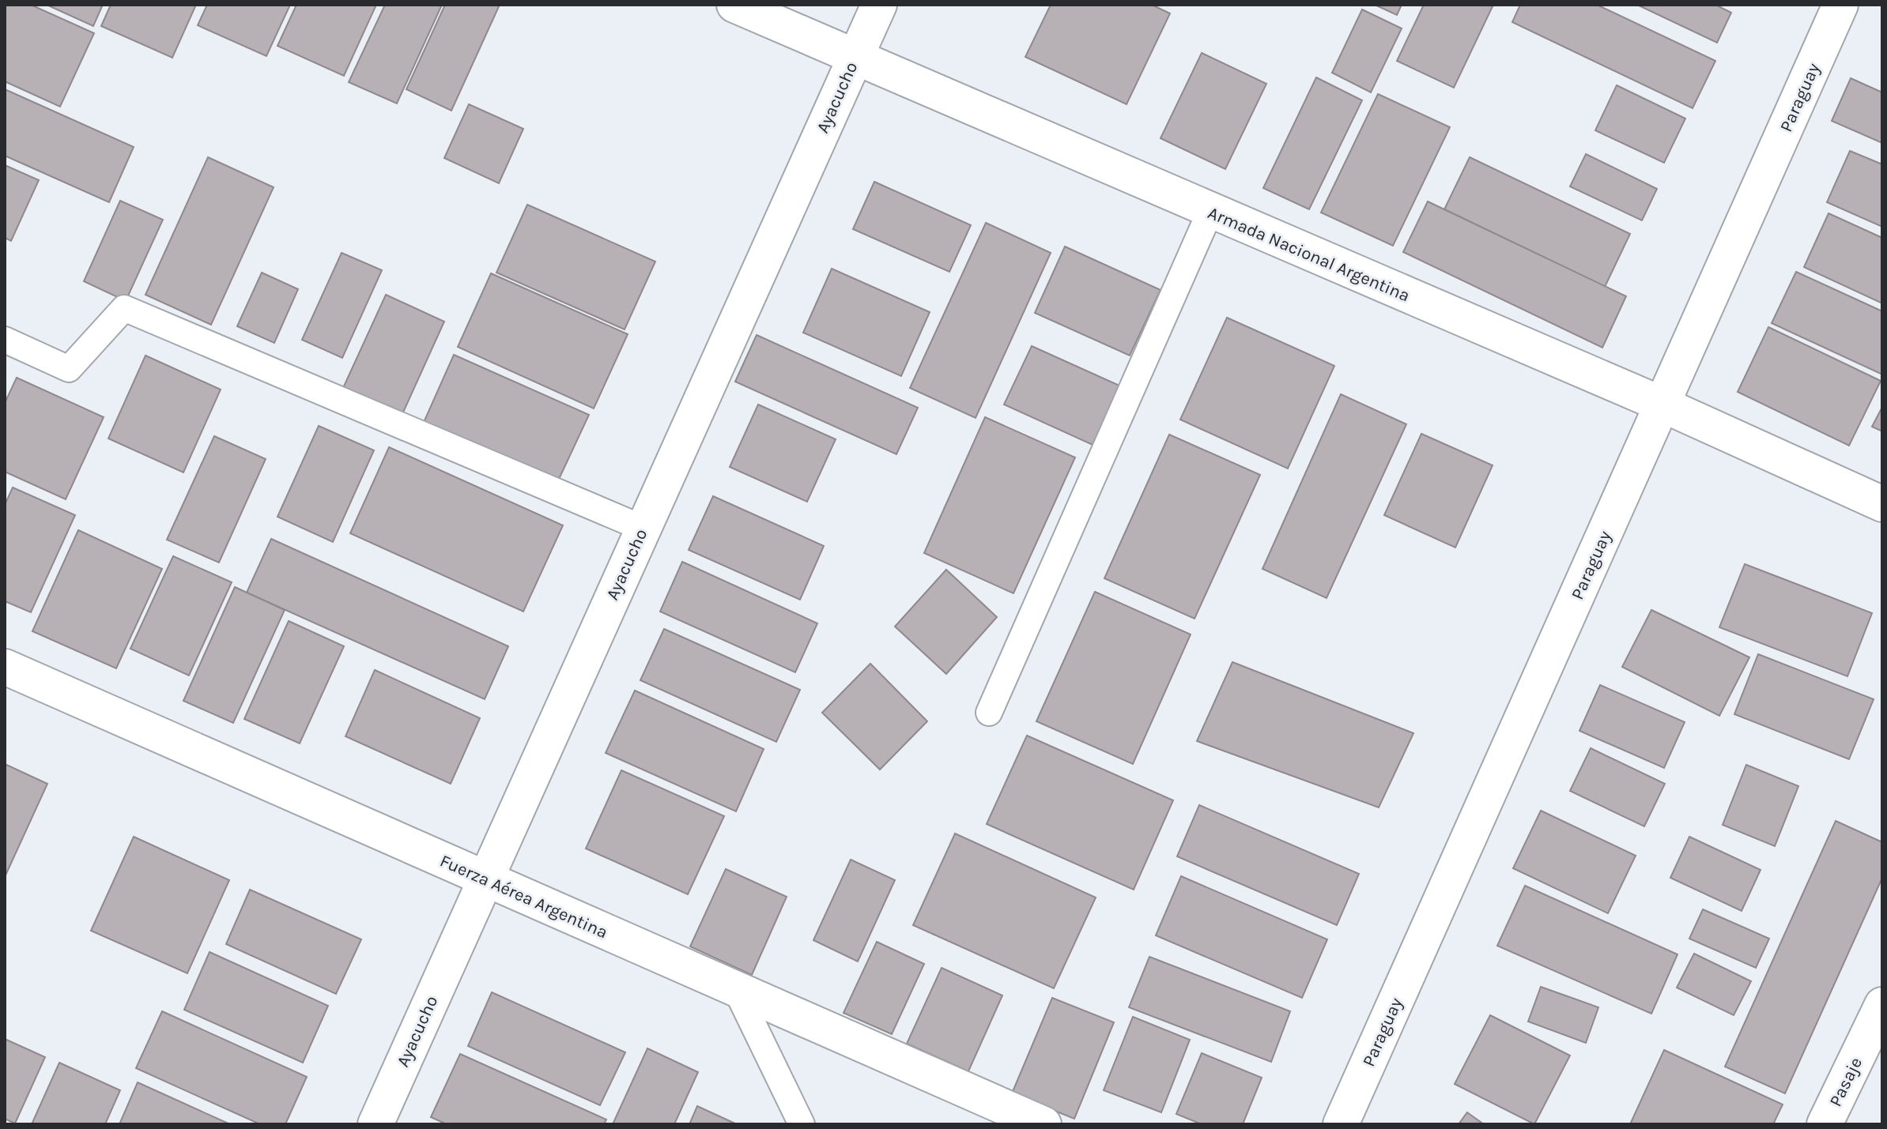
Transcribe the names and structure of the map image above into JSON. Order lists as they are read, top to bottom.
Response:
{
  "streets": {
    "street": [
      "Ayacucho",
      "Paraguay",
      "Armada Nacional Argentina",
      "Fuerza Aérea Argentina",
      "Pasaje"
    ]
  },
  "crossings": [
    ["Ayacucho", "Armada Nacional Argentina"],
    ["Ayacucho", "Fuerza Aérea Argentina"],
    ["Paraguay", "Armada Nacional Argentina"]
  ]
}
